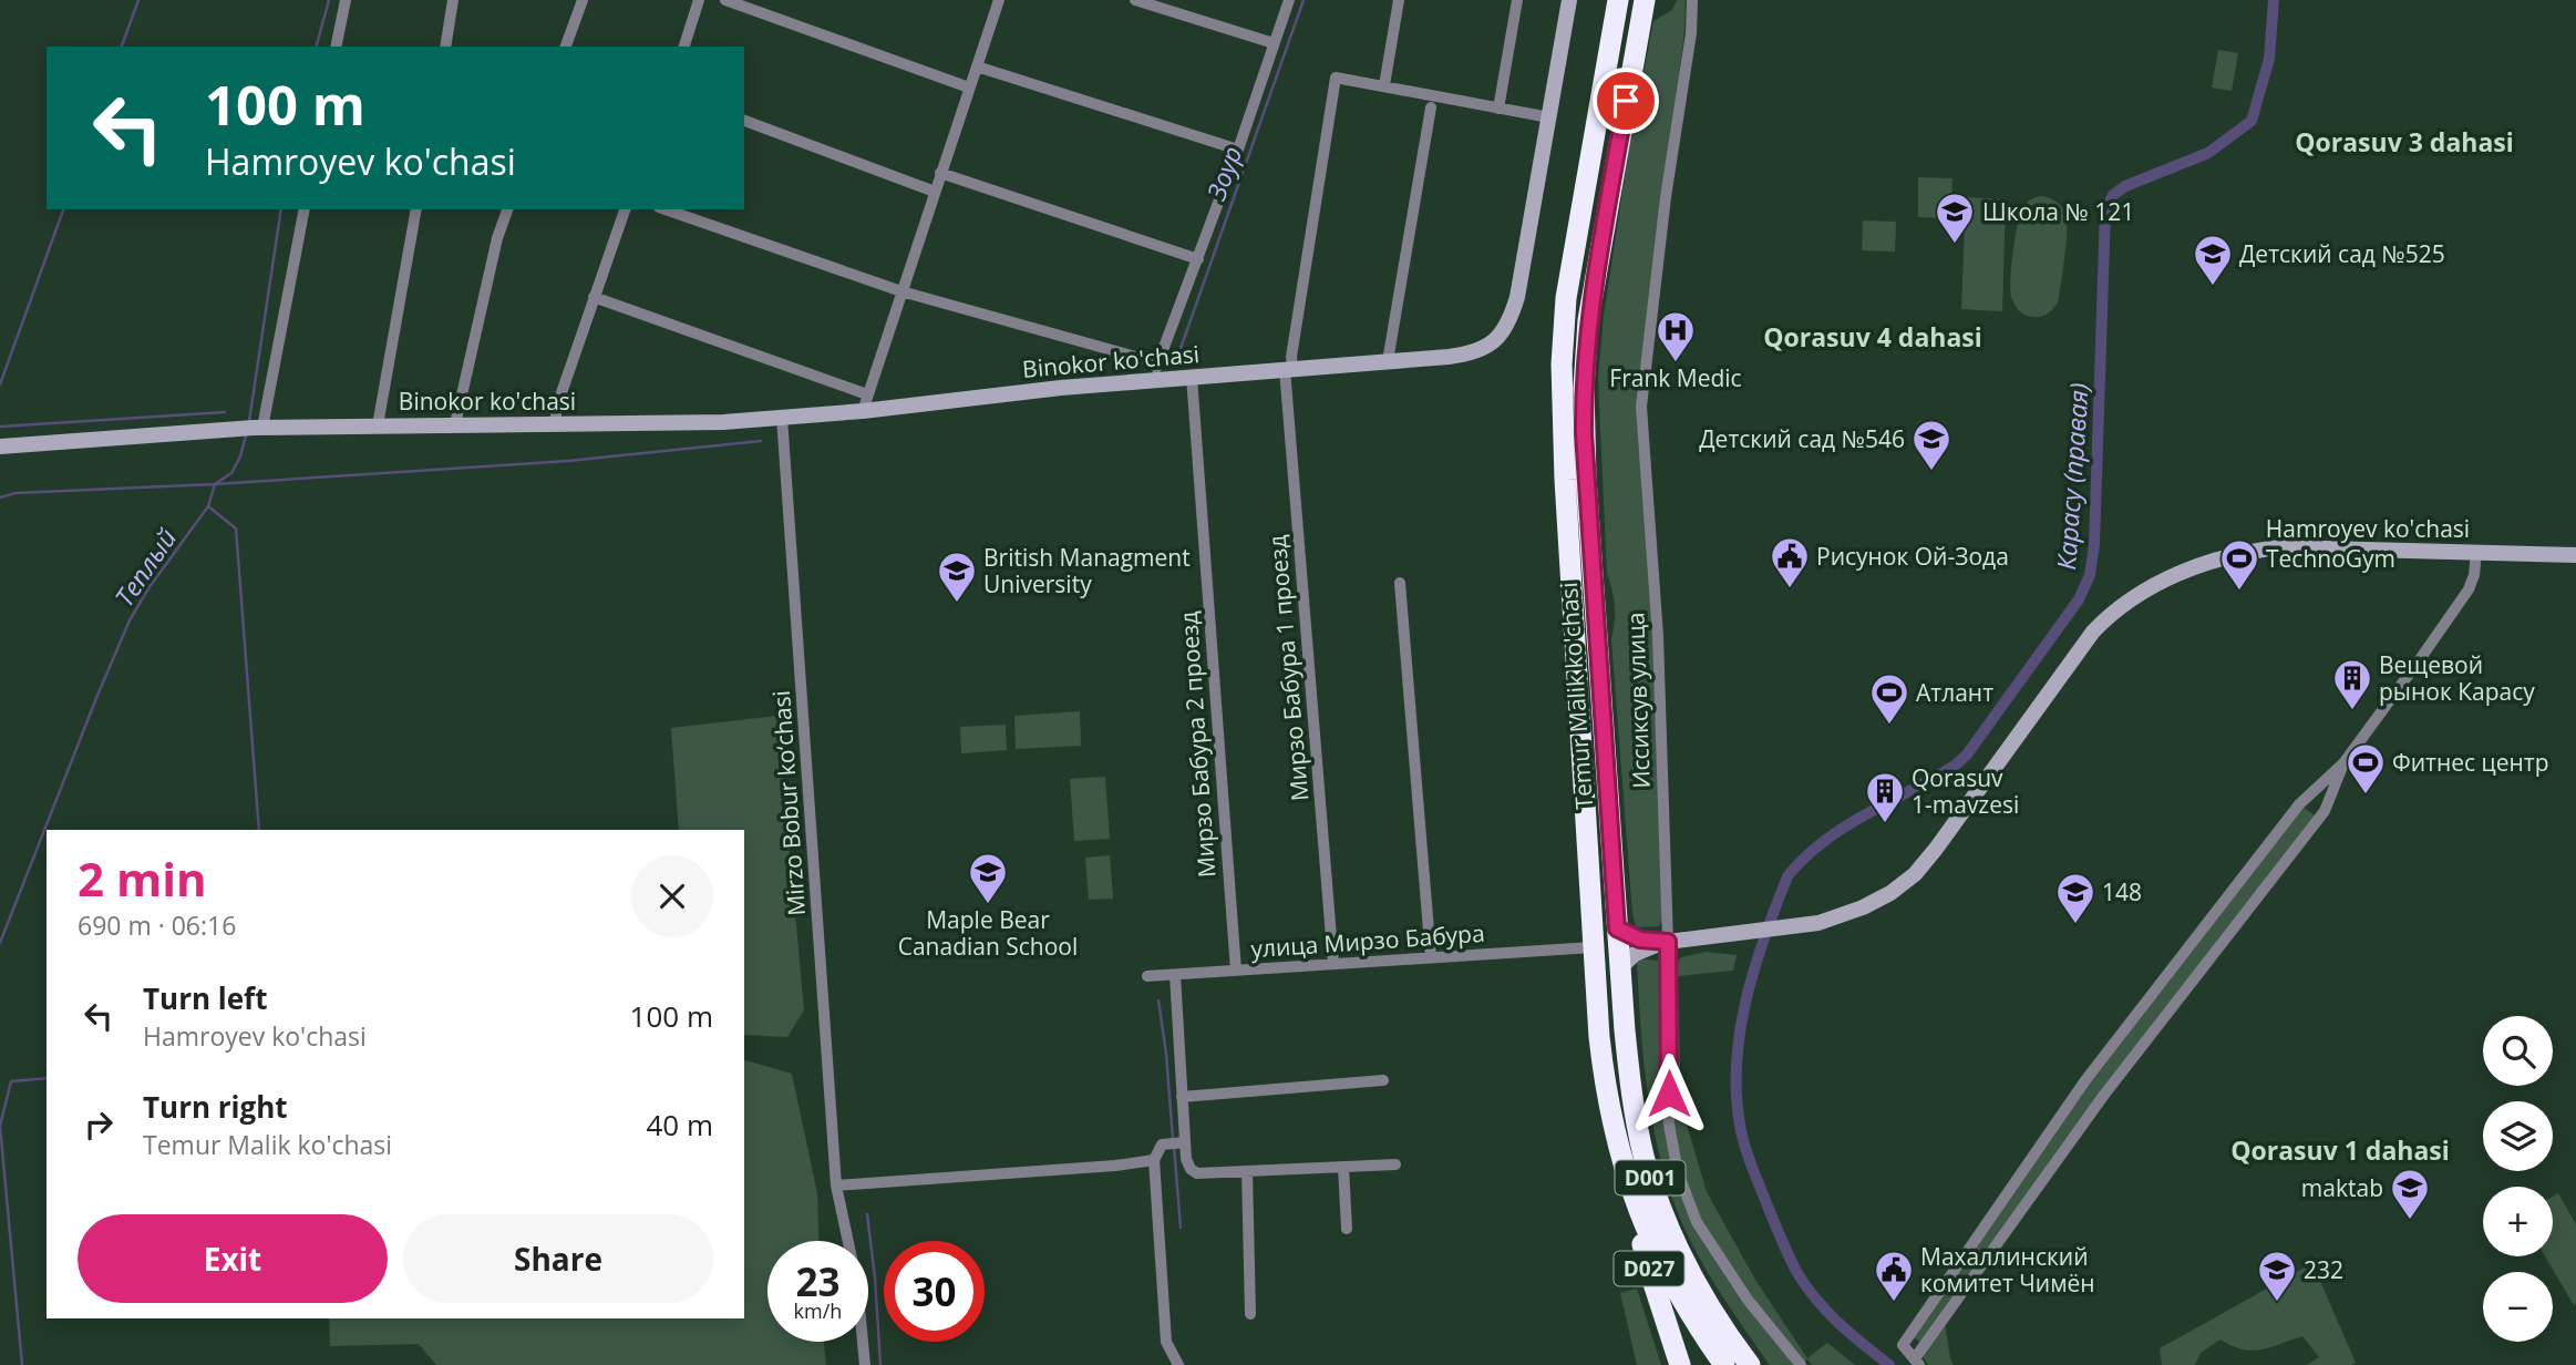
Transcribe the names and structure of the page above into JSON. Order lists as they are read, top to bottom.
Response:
{
  "streets": {
    "highway": ["Temur Malik ko'chasi", "D001", "D027"],
    "main road": ["Binokor ko'chasi", "Hamroyev ko'chasi"],
    "street": [
      "Мирзо Бабура 1 проезд",
      "Иссиксув улица",
      "Мирзо Бабура 2 проезд",
      "Mirzo Bobur ko‘chasi",
      "улица Мирзо Бабура"
    ]
  },
  "crossings": [
    ["Binokor ko'chasi", "Мирзо Бабура 1 проезд"],
    ["Binokor ko'chasi", "Мирзо Бабура 2 проезд"],
    ["Binokor ko'chasi", "Mirzo Bobur ko‘chasi"],
    ["Hamroyev ko'chasi", "Temur Malik ko'chasi"],
    ["Hamroyev ko'chasi", "Иссиксув улица"],
    ["Мирзо Бабура 1 проезд", "улица Мирзо Бабура"],
    ["Temur Malik ko'chasi", "улица Мирзо Бабура"],
    ["Temur Malik ko'chasi", "D027"],
    ["Мирзо Бабура 2 проезд", "улица Мирзо Бабура"]
  ],
  "districts": ["Qorasuv 3 dahasi", "Qorasuv 4 dahasi", "Qorasuv 1 dahasi"],
  "water": ["Зоур", "Карасу (правая)", "Теплый"],
  "places": {
    "school or university": [
      "Школа № 121",
      "Детский сад №525",
      "Детский сад №546",
      "British Managment University",
      "Maple Bear Canadian School",
      "148",
      "maktab",
      "232"
    ],
    "hospital": ["Frank Medic"],
    "public building": ["Рисунок Ой-Зода", "Махаллинский комитет Чимён"],
    "sports": ["TechnoGym", "Атлант", "Фитнес центр"],
    "building": ["Вещевой рынок Карасу", "Qorasuv 1-mavzesi"]
  },
  "page": {
    "turn": ["100 m", "Hamroyev ko'chasi"],
    "heading": ["2 min", "690 m · 06:16"],
    "list": [
      {
        "name": "Turn left",
        "note": "Hamroyev ko'chasi",
        "value": "100 m"
      },
      {
        "name": "Turn right",
        "note": "Temur Malik ko'chasi",
        "value": "40 m"
      }
    ],
    "map_buttons": ["+", "−"],
    "buttons": ["Exit", "Share"],
    "speed": "23 km/h",
    "limit": "30"
  }
}
